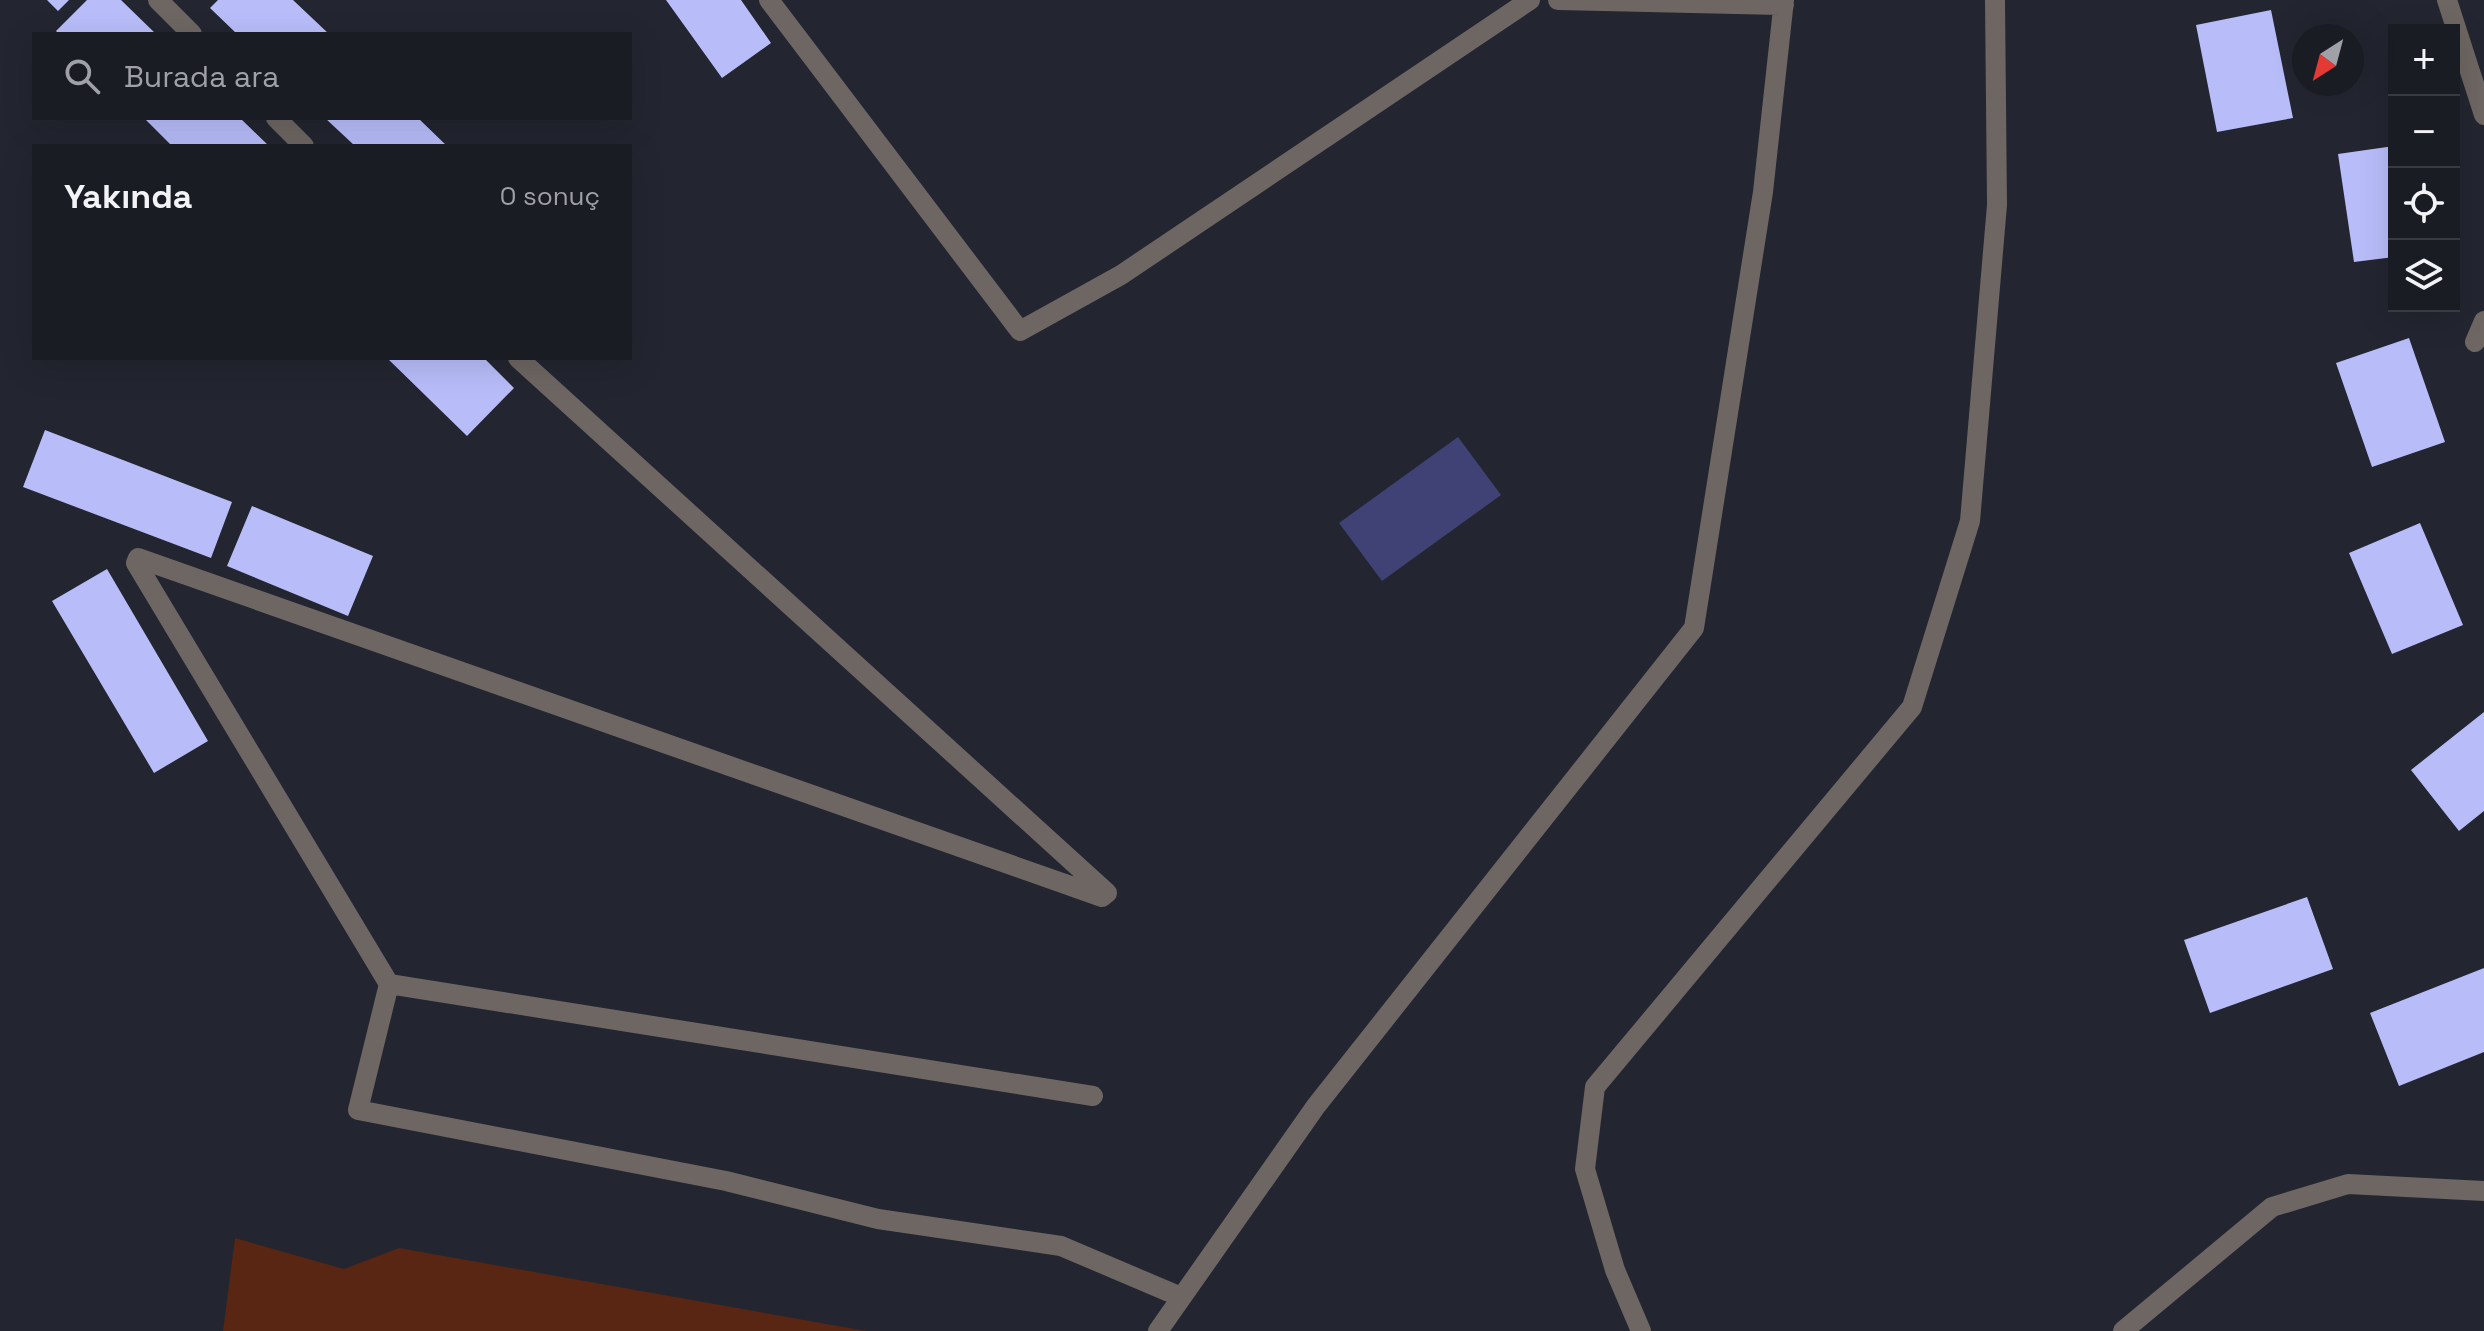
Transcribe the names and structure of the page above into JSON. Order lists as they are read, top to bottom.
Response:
{
  "north": "bottom left",
  "page": {
    "map_buttons": ["+", "−"],
    "search": "Burada ara",
    "heading": ["Yakında", "0 sonuç"]
  }
}
